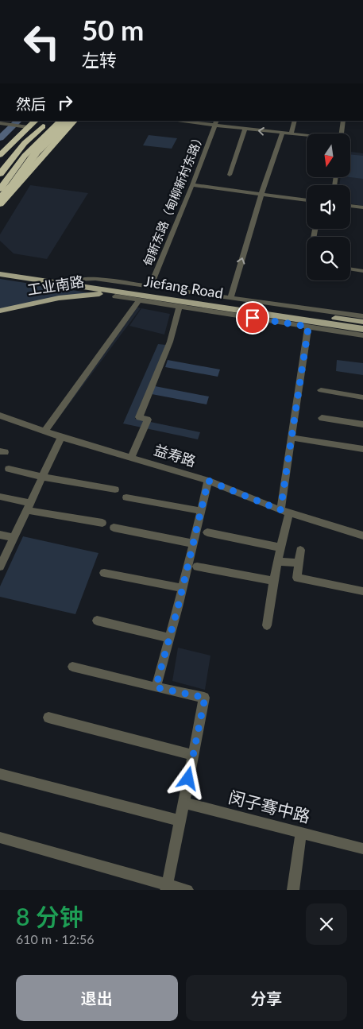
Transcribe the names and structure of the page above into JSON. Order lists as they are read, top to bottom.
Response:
{
  "streets": {
    "main road": ["工业南路", "Jiefang Road"],
    "street": ["甸新东路（甸柳新村东路）", "益寿路", "闵子骞中路"]
  },
  "crossings": [
    ["工业南路", "Jiefang Road"]
  ],
  "north": "bottom",
  "page": {
    "turn": ["50 m", "左转"],
    "then": "然后",
    "heading": ["8 分钟", "610 m · 12:56"],
    "buttons": ["退出", "分享"]
  }
}
